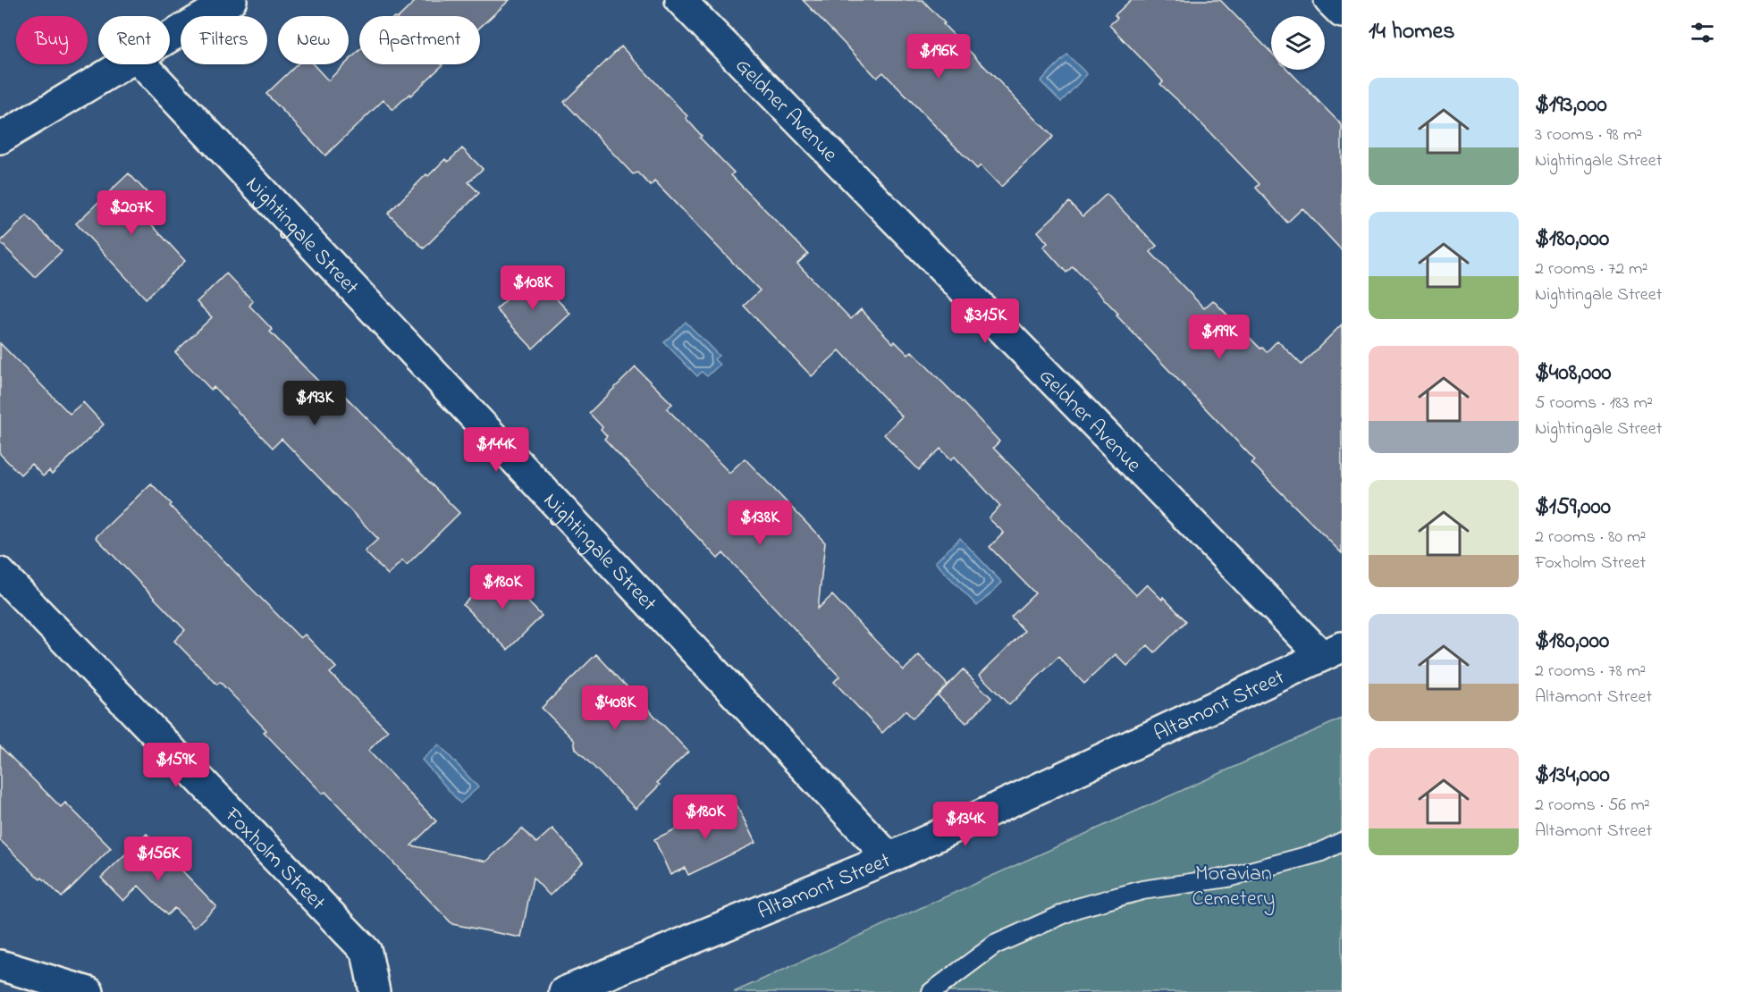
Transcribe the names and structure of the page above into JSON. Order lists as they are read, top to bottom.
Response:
{
  "streets": {
    "street": [
      "Geldner Avenue",
      "Nightingale Street",
      "Altamont Street",
      "Foxholm Street"
    ]
  },
  "crossings": [
    ["Geldner Avenue", "Altamont Street"],
    ["Nightingale Street", "Altamont Street"]
  ],
  "parks": ["Moravian Cemetery"],
  "page": {
    "heading": "14 homes",
    "chip": [
      "Buy",
      "Rent",
      "Filters",
      "New",
      "Apartment"
    ],
    "price": [
      "$196K",
      "$207K",
      "$108K",
      "$315K",
      "$199K",
      "$193K",
      "$144K",
      "$138K",
      "$180K",
      "$408K",
      "$159K",
      "$180K",
      "$134K",
      "$156K"
    ],
    "list": [
      {
        "name": "$193,000",
        "note": "3 rooms · 98 m² · Nightingale Street"
      },
      {
        "name": "$180,000",
        "note": "2 rooms · 72 m² · Nightingale Street"
      },
      {
        "name": "$408,000",
        "note": "5 rooms · 183 m² · Nightingale Street"
      },
      {
        "name": "$159,000",
        "note": "2 rooms · 80 m² · Foxholm Street"
      },
      {
        "name": "$180,000",
        "note": "2 rooms · 78 m² · Altamont Street"
      },
      {
        "name": "$134,000",
        "note": "2 rooms · 56 m² · Altamont Street"
      }
    ]
  }
}
